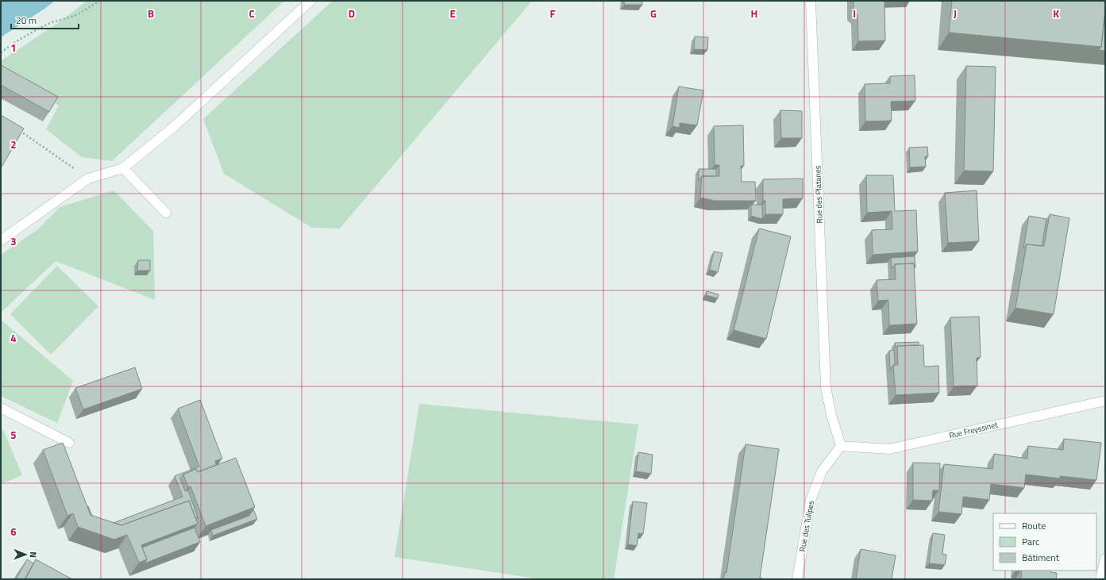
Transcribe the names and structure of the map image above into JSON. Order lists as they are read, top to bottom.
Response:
{
  "streets": {
    "street": ["Rue des Platanes", "Rue Freyssinet", "Rue des Tulipes"]
  },
  "crossings": [
    ["Rue des Platanes", "Rue Freyssinet"],
    ["Rue des Platanes", "Rue des Tulipes"],
    ["Rue Freyssinet", "Rue des Tulipes"]
  ],
  "legend": ["Route", "Parc", "Bâtiment"],
  "scale_bar": "20 m",
  "north": "right",
  "grid": {
    "columns": [
      "B",
      "C",
      "D",
      "E",
      "F",
      "G",
      "H",
      "I",
      "J",
      "K"
    ],
    "rows": [
      "1",
      "2",
      "3",
      "4",
      "5",
      "6"
    ]
  }
}
